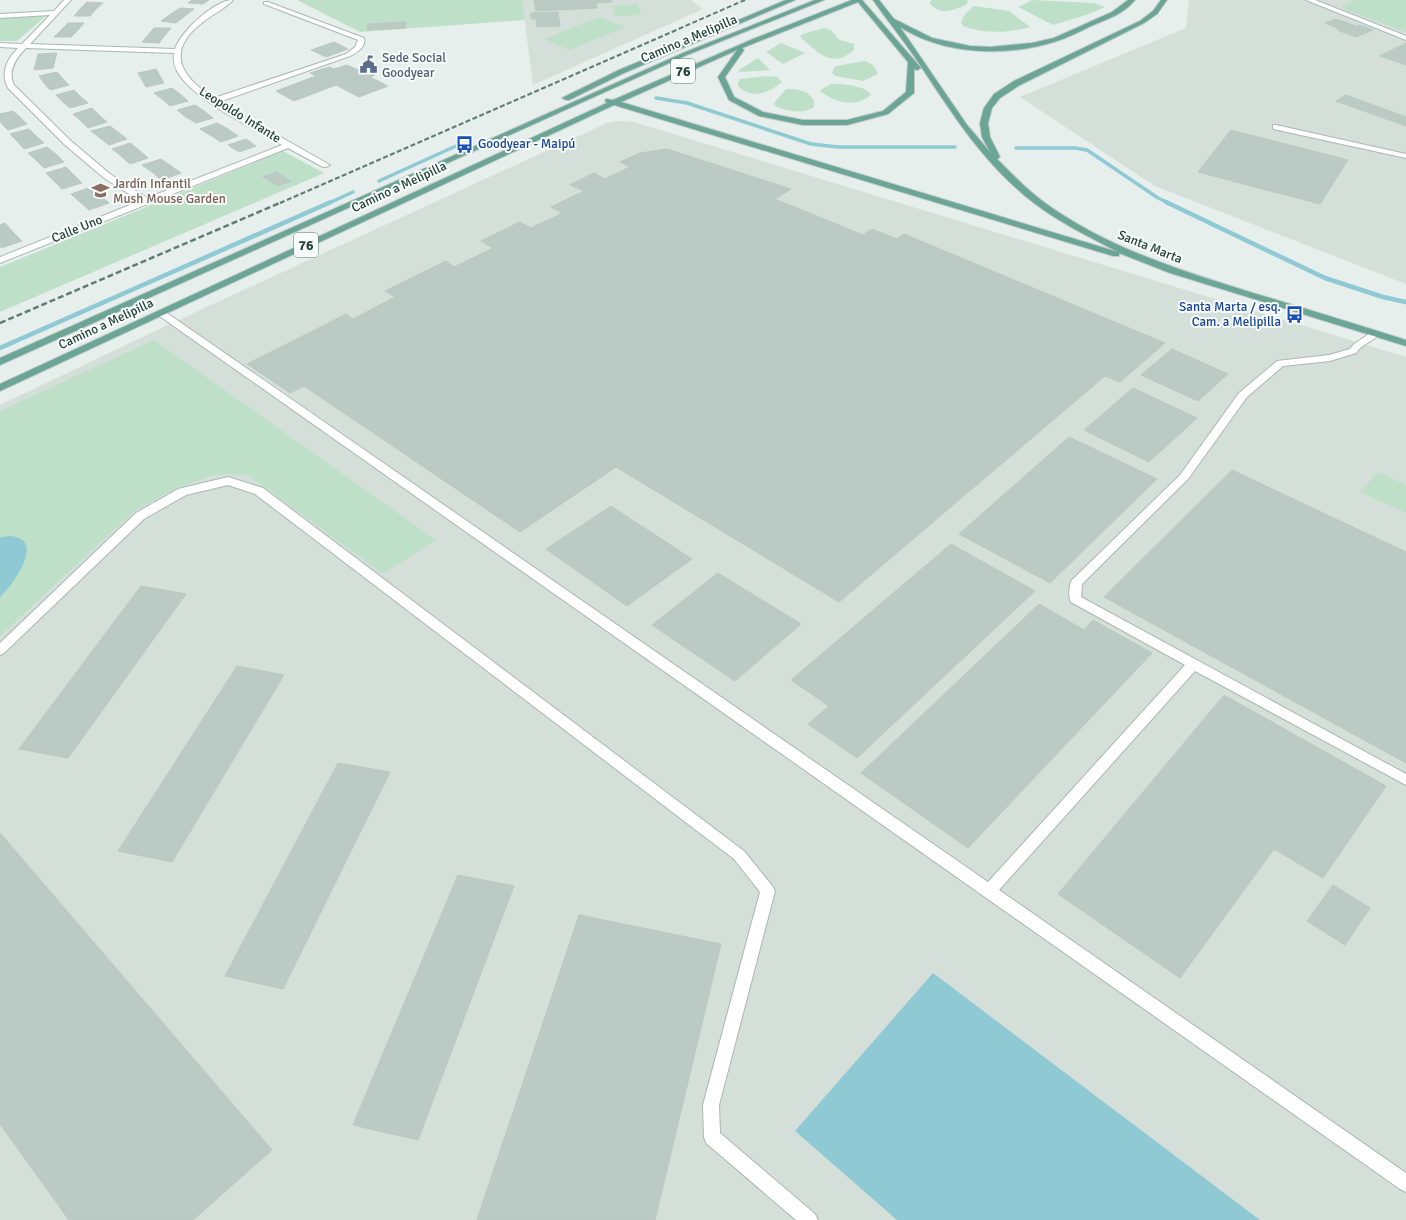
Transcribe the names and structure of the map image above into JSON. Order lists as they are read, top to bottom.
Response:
{
  "streets": {
    "main road": ["Camino a Melipilla", "76", "Santa Marta"],
    "street": ["Leopoldo Infante", "Calle Uno"]
  },
  "crossings": [
    ["Camino a Melipilla", "Santa Marta"],
    ["Leopoldo Infante", "Calle Uno"]
  ],
  "places": {
    "public building": ["Sede Social Goodyear"],
    "bus stop": ["Goodyear - Maipú", "Santa Marta / esq. Cam. a Melipilla"],
    "school or university": ["Jardín Infantil Mush Mouse Garden"]
  }
}
